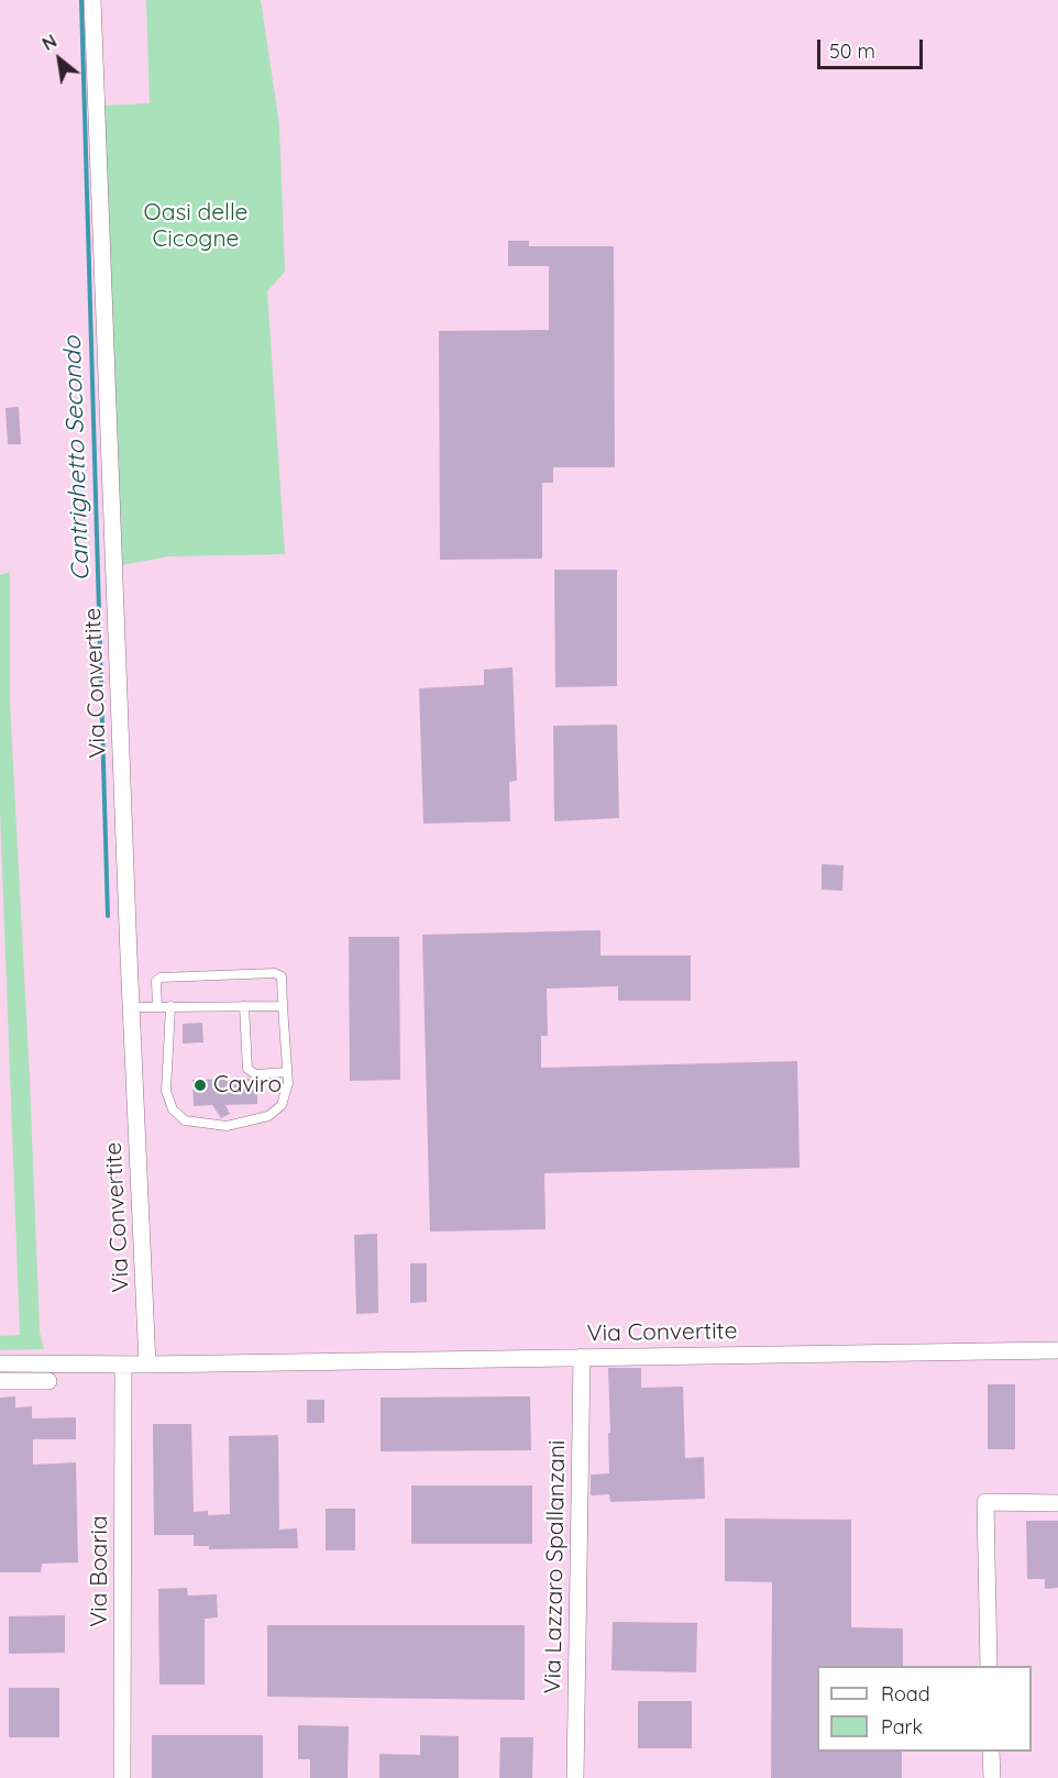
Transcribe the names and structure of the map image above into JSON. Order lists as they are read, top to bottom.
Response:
{
  "streets": {
    "street": ["Via Convertite", "Via Lazzaro Spallanzani", "Via Boaria"]
  },
  "crossings": [
    ["Via Convertite", "Via Lazzaro Spallanzani"],
    ["Via Convertite", "Via Boaria"]
  ],
  "water": ["Cantrighetto Secondo"],
  "parks": ["Oasi delle Cicogne"],
  "places": ["Caviro"],
  "legend": ["Road", "Park"],
  "scale_bar": "50 m",
  "north": "top left"
}
